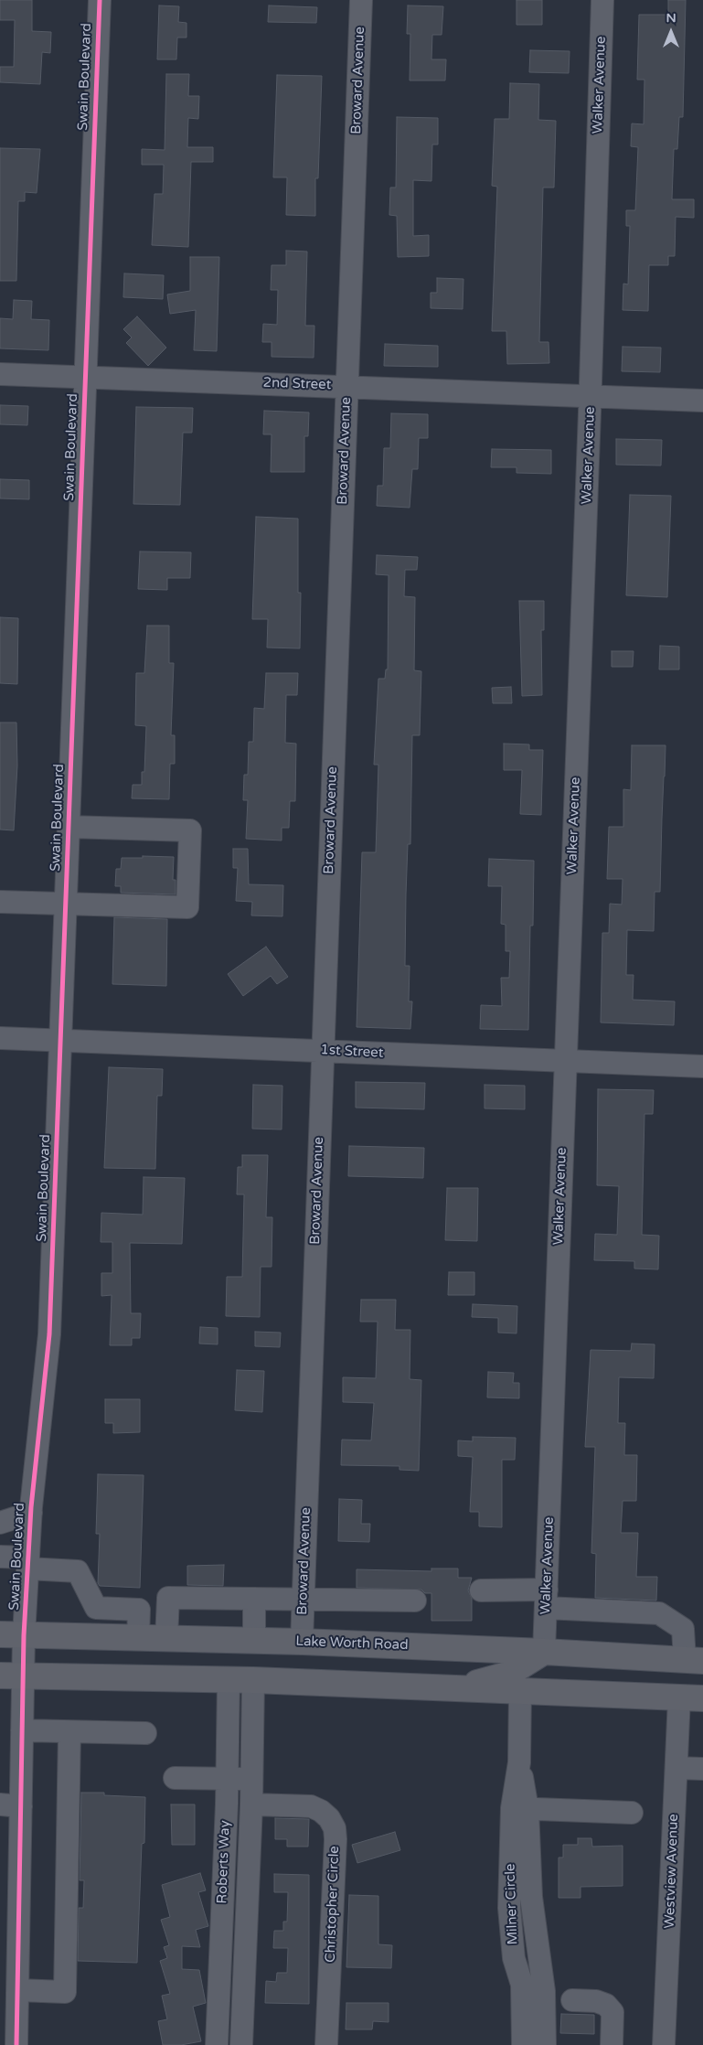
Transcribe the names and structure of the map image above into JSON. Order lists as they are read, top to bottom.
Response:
{
  "streets": {
    "main road": ["Lake Worth Road"],
    "street": [
      "Swain Boulevard",
      "Broward Avenue",
      "Walker Avenue",
      "2nd Street",
      "1st Street",
      "Roberts Way",
      "Westview Avenue",
      "Christopher Circle",
      "Milner Circle"
    ]
  },
  "crossings": [
    ["Swain Boulevard", "2nd Street"],
    ["Swain Boulevard", "1st Street"],
    ["Swain Boulevard", "Lake Worth Road"],
    ["Broward Avenue", "2nd Street"],
    ["Broward Avenue", "1st Street"],
    ["Broward Avenue", "Lake Worth Road"],
    ["Walker Avenue", "2nd Street"],
    ["Walker Avenue", "1st Street"],
    ["Walker Avenue", "Lake Worth Road"],
    ["Roberts Way", "Christopher Circle"]
  ],
  "north": "top"
}
